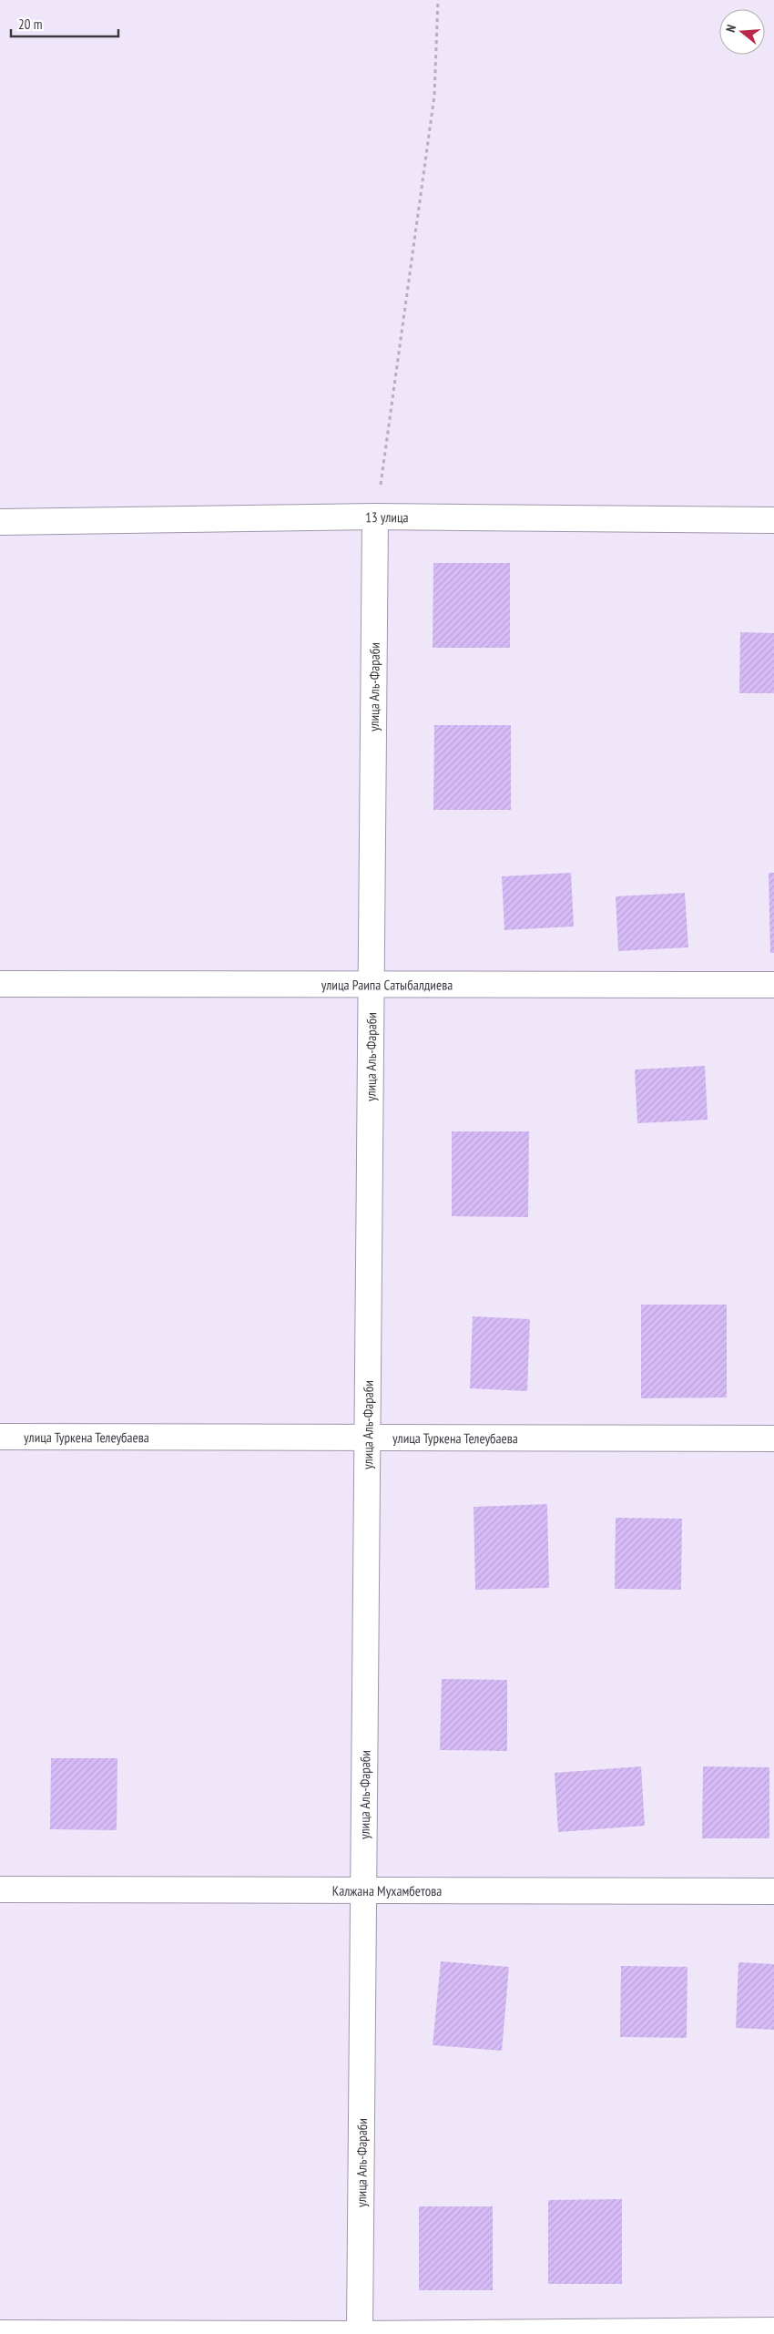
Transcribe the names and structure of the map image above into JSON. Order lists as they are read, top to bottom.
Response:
{
  "streets": {
    "street": [
      "13 улица",
      "улица Аль-Фараби",
      "улица Раипа Сатыбалдиева",
      "улица Туркена Телеубаева",
      "Калжана Мухамбетова"
    ]
  },
  "crossings": [
    ["13 улица", "улица Аль-Фараби"],
    ["улица Аль-Фараби", "улица Раипа Сатыбалдиева"],
    ["улица Аль-Фараби", "улица Туркена Телеубаева"],
    ["улица Аль-Фараби", "Калжана Мухамбетова"]
  ],
  "scale_bar": "20 m",
  "north": "left"
}
